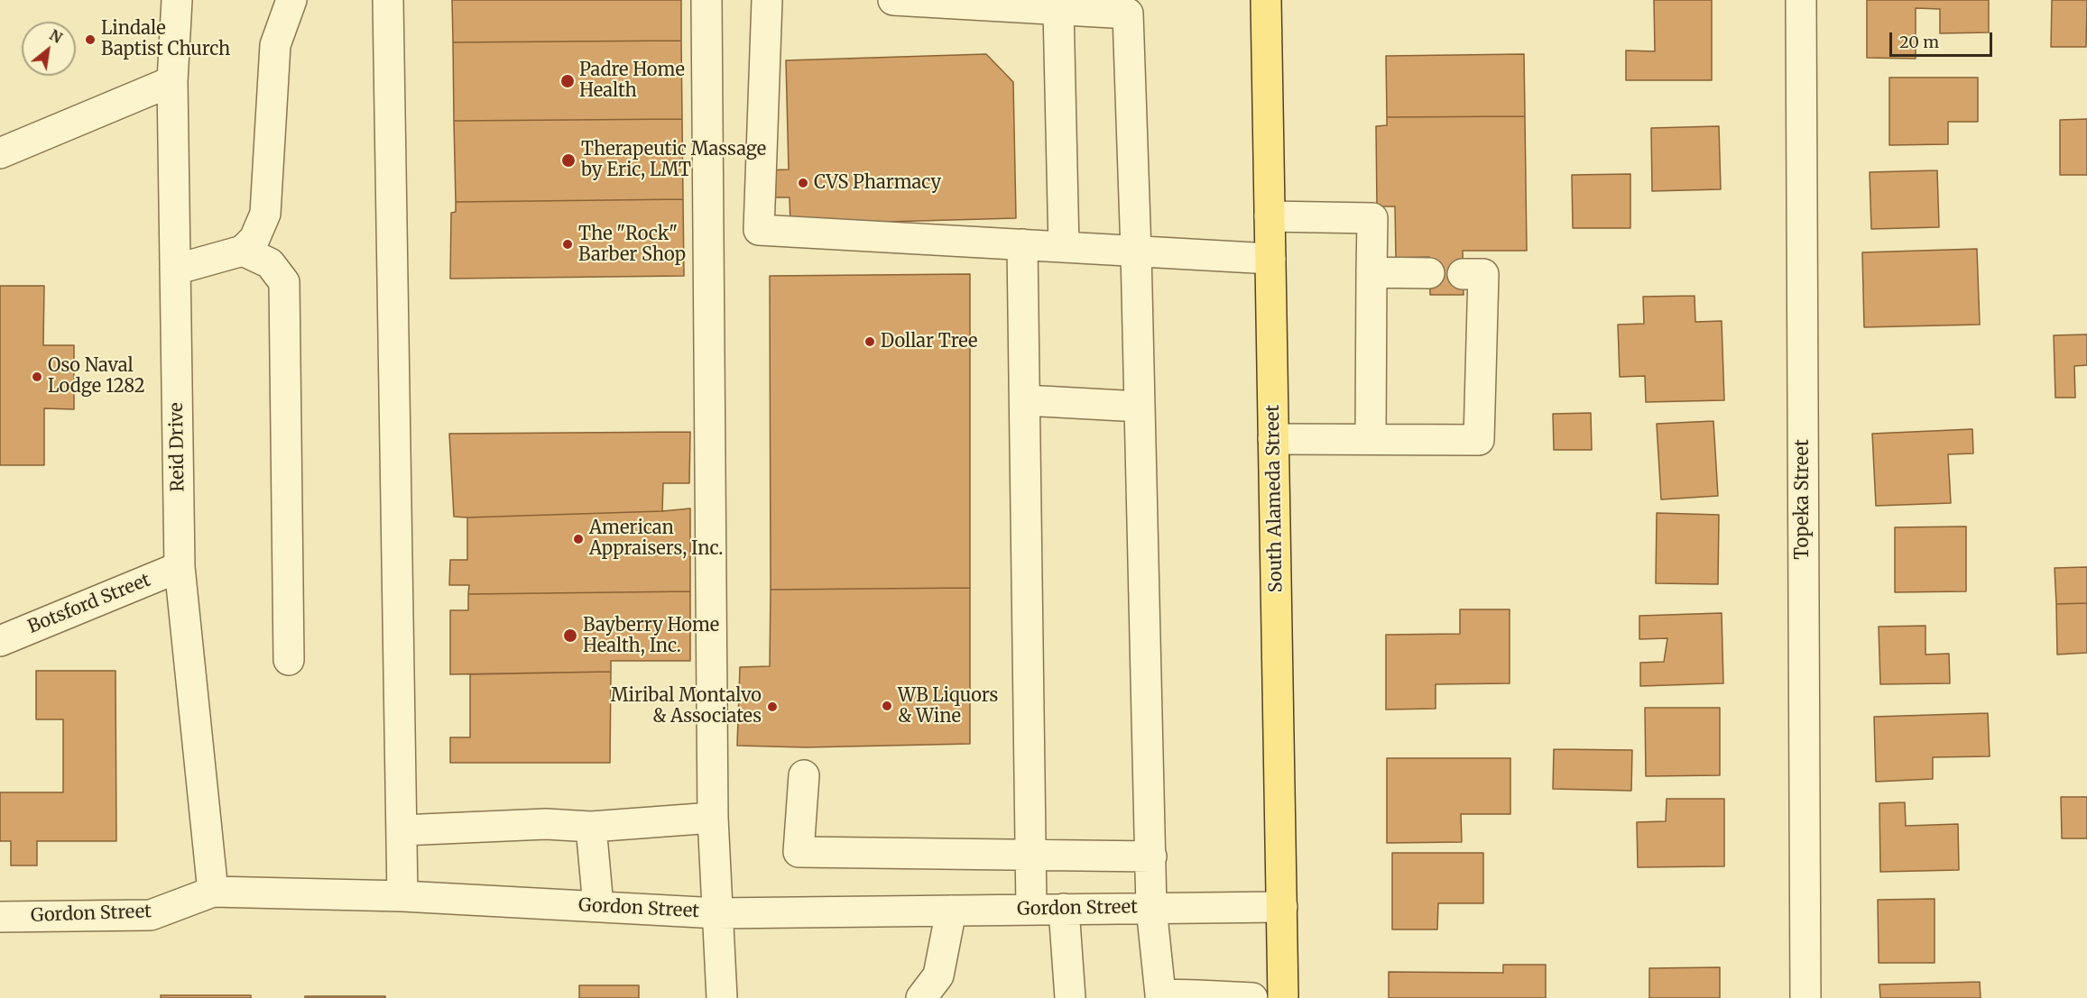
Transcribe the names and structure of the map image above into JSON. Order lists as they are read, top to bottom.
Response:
{
  "streets": {
    "main road": ["South Alameda Street"],
    "street": [
      "Reid Drive",
      "Topeka Street",
      "Botsford Street",
      "Gordon Street"
    ]
  },
  "crossings": [
    ["Reid Drive", "Botsford Street"],
    ["Reid Drive", "Gordon Street"],
    ["South Alameda Street", "Gordon Street"]
  ],
  "places": [
    "Lindale Baptist Church",
    "Padre Home Health",
    "Therapeutic Massage by Eric, LMT",
    "CVS Pharmacy",
    "The \"Rock\" Barber Shop",
    "Dollar Tree",
    "Oso Naval Lodge 1282",
    "American Appraisers, Inc.",
    "Bayberry Home Health, Inc.",
    "WB Liquors & Wine",
    "Miribal Montalvo & Associates"
  ],
  "scale_bar": "20 m",
  "north": "top right"
}
